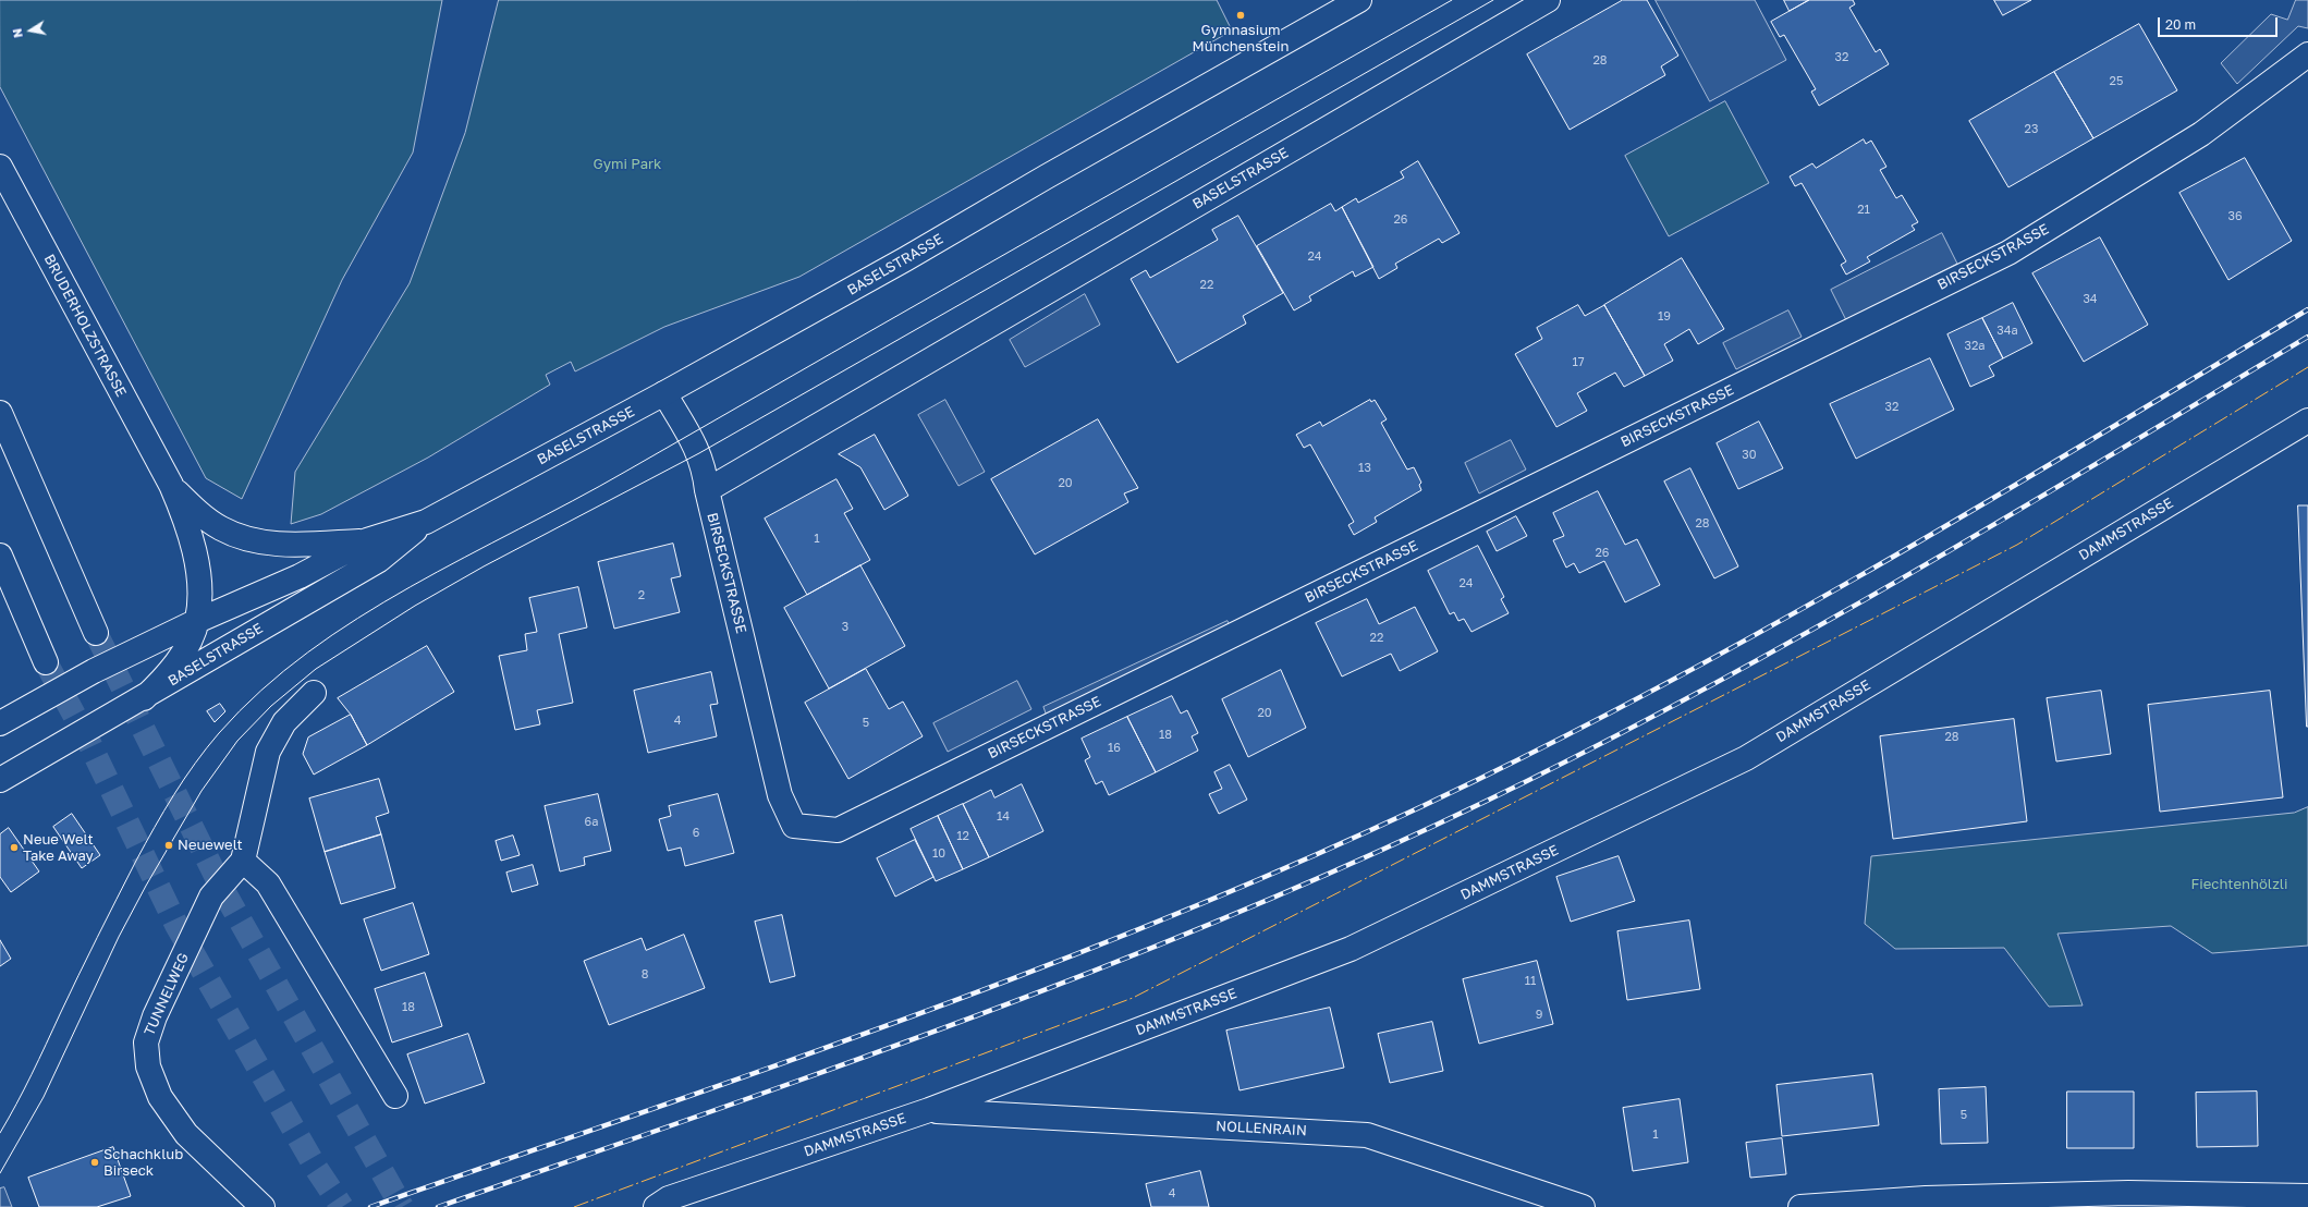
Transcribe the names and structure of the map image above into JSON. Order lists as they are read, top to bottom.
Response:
{
  "streets": {
    "street": [
      "BASELSTRASSE",
      "BIRSECKSTRASSE",
      "BRUDERHOLZSTRASSE",
      "DAMMSTRASSE",
      "TUNNELWEG",
      "NOLLENRAIN"
    ]
  },
  "crossings": [
    ["BASELSTRASSE", "BIRSECKSTRASSE"],
    ["BASELSTRASSE", "BRUDERHOLZSTRASSE"],
    ["DAMMSTRASSE", "NOLLENRAIN"]
  ],
  "parks": ["Gymi Park", "Fiechtenhölzli"],
  "places": [
    "Gymnasium Münchenstein",
    "Neuewelt",
    "Neue Welt Take Away",
    "Schachklub Birseck"
  ],
  "house_numbers": [
    "32",
    "28",
    "25",
    "23",
    "21",
    "36",
    "26",
    "24",
    "22",
    "34",
    "19",
    "34a",
    "32a",
    "17",
    "32",
    "30",
    "13",
    "20",
    "28",
    "1",
    "26",
    "24",
    "2",
    "3",
    "22",
    "20",
    "4",
    "5",
    "18",
    "28",
    "16",
    "14",
    "6a",
    "6",
    "12",
    "10",
    "8",
    "11",
    "18",
    "9",
    "5",
    "1",
    "4"
  ],
  "scale_bar": "20 m",
  "north": "left"
}
